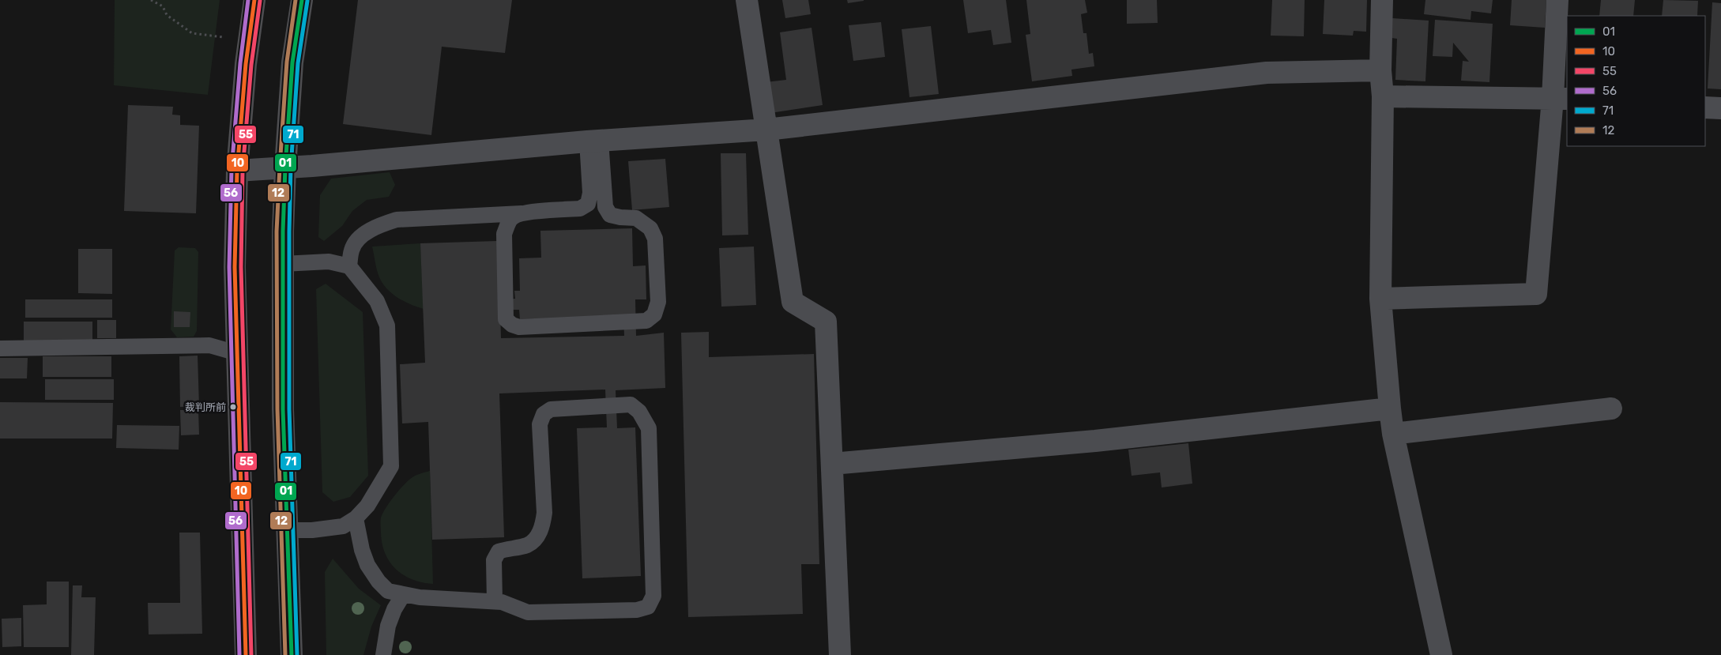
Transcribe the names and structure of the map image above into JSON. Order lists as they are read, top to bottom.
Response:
{
  "places": ["裁判所前"],
  "lines": [
    "transit line 01",
    "transit line 10",
    "transit line 56",
    "transit line 12",
    "transit line 55",
    "transit line 71"
  ],
  "legend": [
    "01",
    "10",
    "55",
    "56",
    "71",
    "12"
  ]
}
